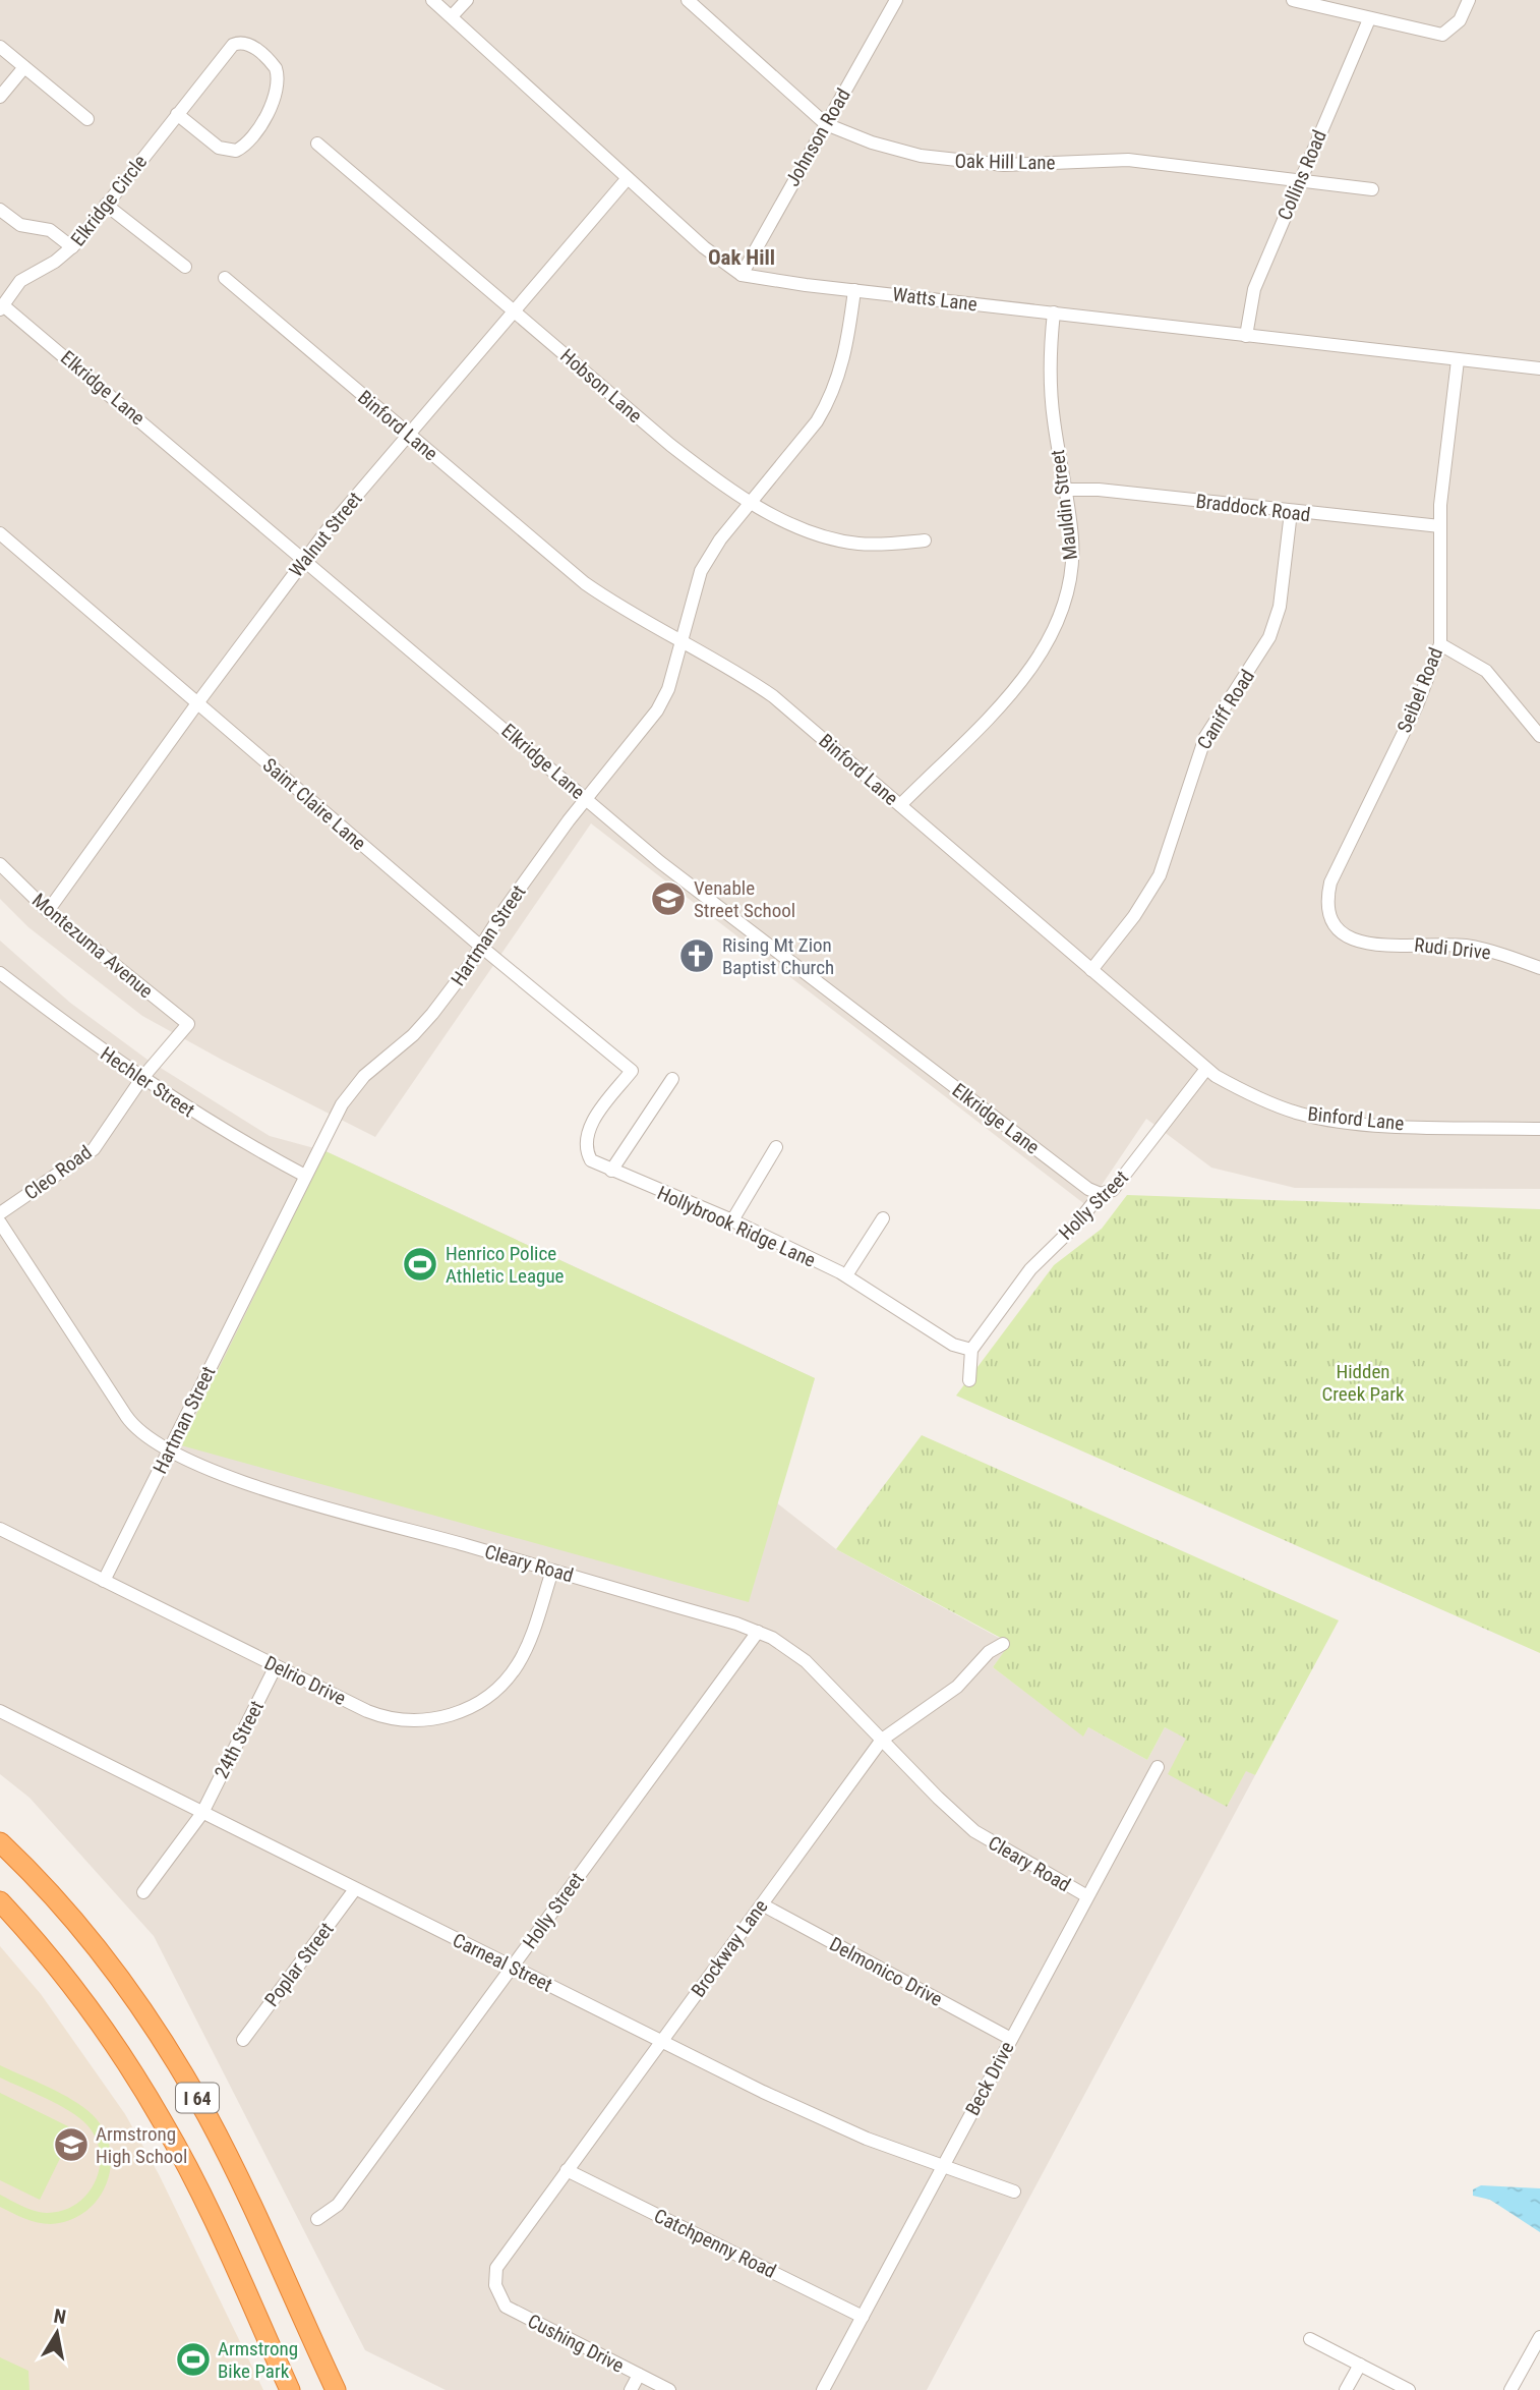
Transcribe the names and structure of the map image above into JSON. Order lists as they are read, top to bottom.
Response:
{
  "streets": {
    "highway": ["I 64"],
    "street": [
      "Johnson Road",
      "Oak Hill Lane",
      "Collins Road",
      "Elkridge Circle",
      "Watts Lane",
      "Hobson Lane",
      "Elkridge Lane",
      "Binford Lane",
      "Mauldin Street",
      "Braddock Road",
      "Walnut Street",
      "Seibel Road",
      "Caniff Road",
      "Saint Claire Lane",
      "Hartman Street",
      "Montezuma Avenue",
      "Rudi Drive",
      "Hechler Street",
      "Cleo Road",
      "Holly Street",
      "Hollybrook Ridge Lane",
      "Cleary Road",
      "Delrio Drive",
      "24th Street",
      "Brockway Lane",
      "Carneal Street",
      "Poplar Street",
      "Delmonico Drive",
      "Beck Drive",
      "Catchpenny Road",
      "Cushing Drive"
    ]
  },
  "crossings": [
    ["Johnson Road", "Oak Hill Lane"],
    ["Johnson Road", "Watts Lane"],
    ["Oak Hill Lane", "Collins Road"],
    ["Collins Road", "Watts Lane"],
    ["Elkridge Circle", "Elkridge Lane"],
    ["Watts Lane", "Mauldin Street"],
    ["Watts Lane", "Walnut Street"],
    ["Watts Lane", "Seibel Road"],
    ["Watts Lane", "Hartman Street"],
    ["Hobson Lane", "Walnut Street"],
    ["Hobson Lane", "Hartman Street"],
    ["Elkridge Lane", "Walnut Street"],
    ["Elkridge Lane", "Hartman Street"],
    ["Elkridge Lane", "Holly Street"],
    ["Binford Lane", "Mauldin Street"],
    ["Binford Lane", "Walnut Street"],
    ["Binford Lane", "Caniff Road"],
    ["Binford Lane", "Hartman Street"],
    ["Binford Lane", "Holly Street"],
    ["Mauldin Street", "Braddock Road"],
    ["Braddock Road", "Seibel Road"],
    ["Braddock Road", "Caniff Road"],
    ["Walnut Street", "Saint Claire Lane"],
    ["Walnut Street", "Montezuma Avenue"],
    ["Seibel Road", "Rudi Drive"],
    ["Saint Claire Lane", "Hartman Street"],
    ["Saint Claire Lane", "Hollybrook Ridge Lane"],
    ["Hartman Street", "Hechler Street"],
    ["Hartman Street", "Cleary Road"],
    ["Hartman Street", "Delrio Drive"],
    ["Montezuma Avenue", "Cleo Road"],
    ["Hechler Street", "Cleo Road"],
    ["Holly Street", "Hollybrook Ridge Lane"],
    ["Holly Street", "Cleary Road"],
    ["Holly Street", "Carneal Street"],
    ["Cleary Road", "Delrio Drive"],
    ["Cleary Road", "Brockway Lane"],
    ["Cleary Road", "Beck Drive"],
    ["Delrio Drive", "24th Street"],
    ["24th Street", "Carneal Street"],
    ["Brockway Lane", "Carneal Street"],
    ["Brockway Lane", "Delmonico Drive"],
    ["Brockway Lane", "Catchpenny Road"],
    ["Brockway Lane", "Cushing Drive"],
    ["Carneal Street", "Poplar Street"],
    ["Carneal Street", "Beck Drive"],
    ["Delmonico Drive", "Beck Drive"],
    ["Beck Drive", "Catchpenny Road"]
  ],
  "districts": ["Oak Hill"],
  "parks": ["Hidden Creek Park"],
  "places": {
    "school or university": ["Venable Street School", "Armstrong High School"],
    "church": ["Rising Mt Zion Baptist Church"],
    "sports": ["Henrico Police Athletic League", "Armstrong Bike Park"]
  },
  "north": "top"
}
